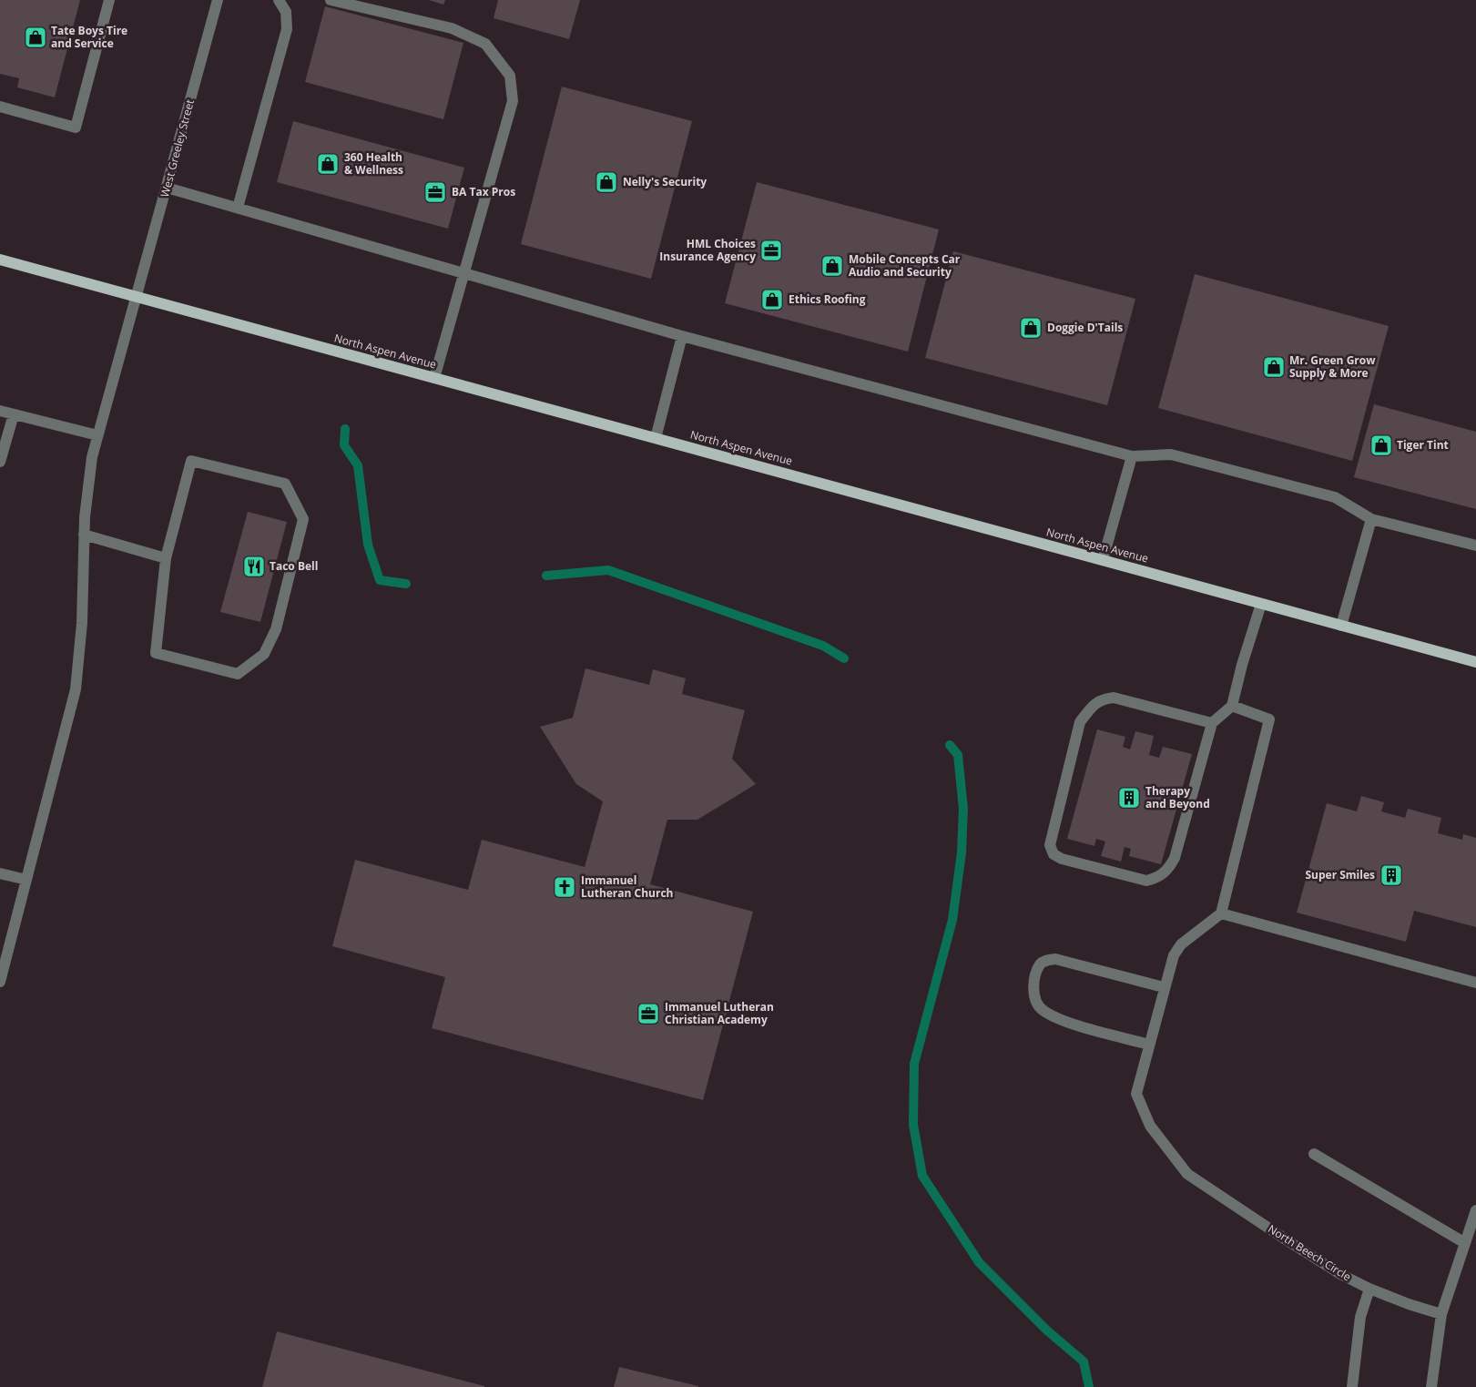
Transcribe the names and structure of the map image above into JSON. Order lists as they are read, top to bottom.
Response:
{
  "streets": {
    "main road": ["North Aspen Avenue"],
    "street": ["West Greeley Street", "North Beech Circle"]
  },
  "crossings": [
    ["West Greeley Street", "North Aspen Avenue"]
  ],
  "places": {
    "shop": [
      "Tate Boys Tire and Service",
      "360 Health & Wellness",
      "Nelly's Security",
      "Mobile Concepts Car Audio and Security",
      "Ethics Roofing",
      "Doggie D'Tails",
      "Mr. Green Grow Supply & More",
      "Tiger Tint"
    ],
    "office": ["BA Tax Pros", "HML Choices Insurance Agency", "Immanuel Lutheran Christian Academy"],
    "restaurant": ["Taco Bell"],
    "building": ["Therapy and Beyond", "Super Smiles"],
    "church": ["Immanuel Lutheran Church"]
  }
}
